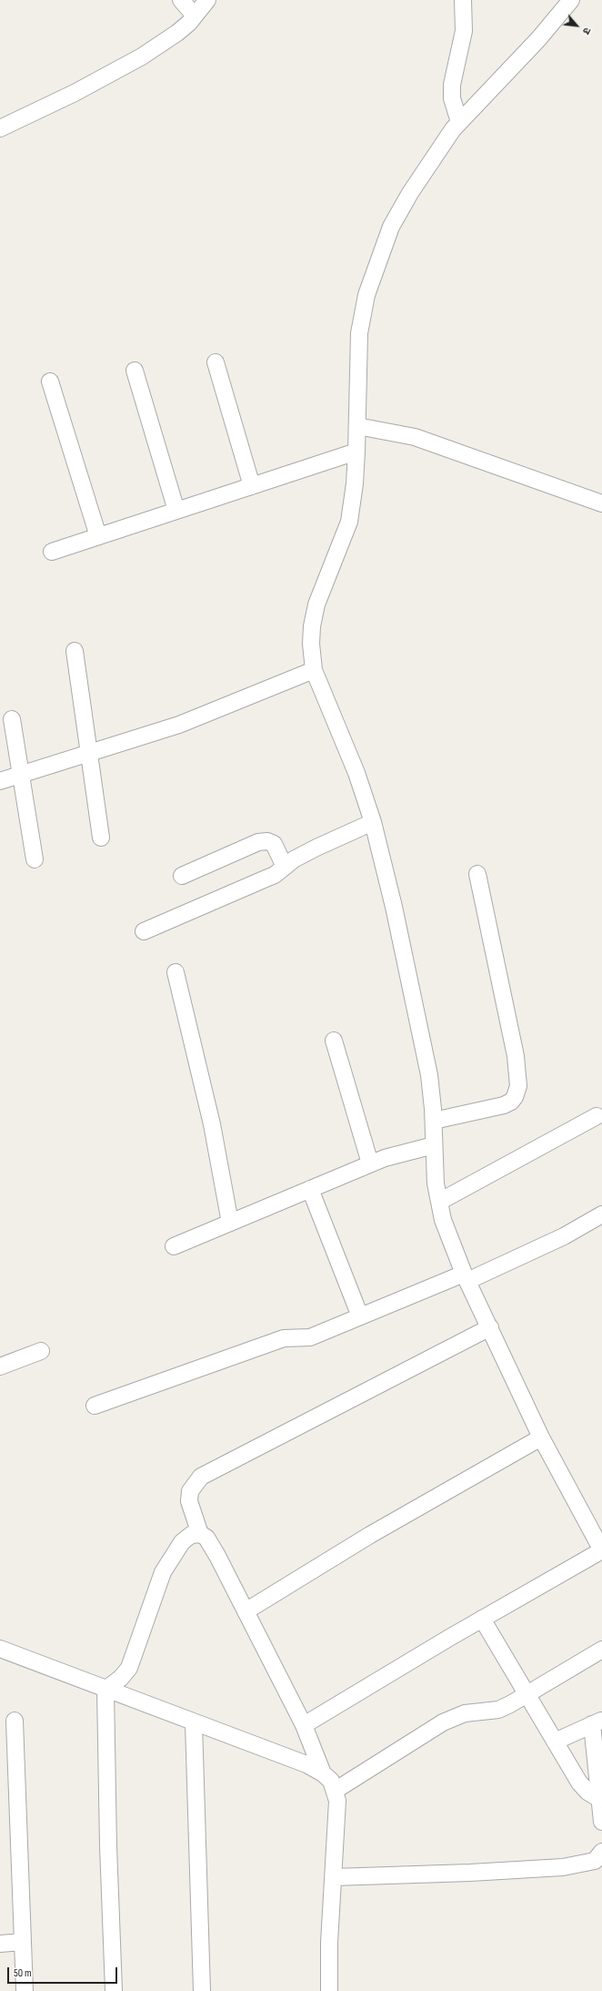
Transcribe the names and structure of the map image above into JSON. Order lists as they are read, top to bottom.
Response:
{
  "scale_bar": "50 m",
  "north": "bottom right"
}
